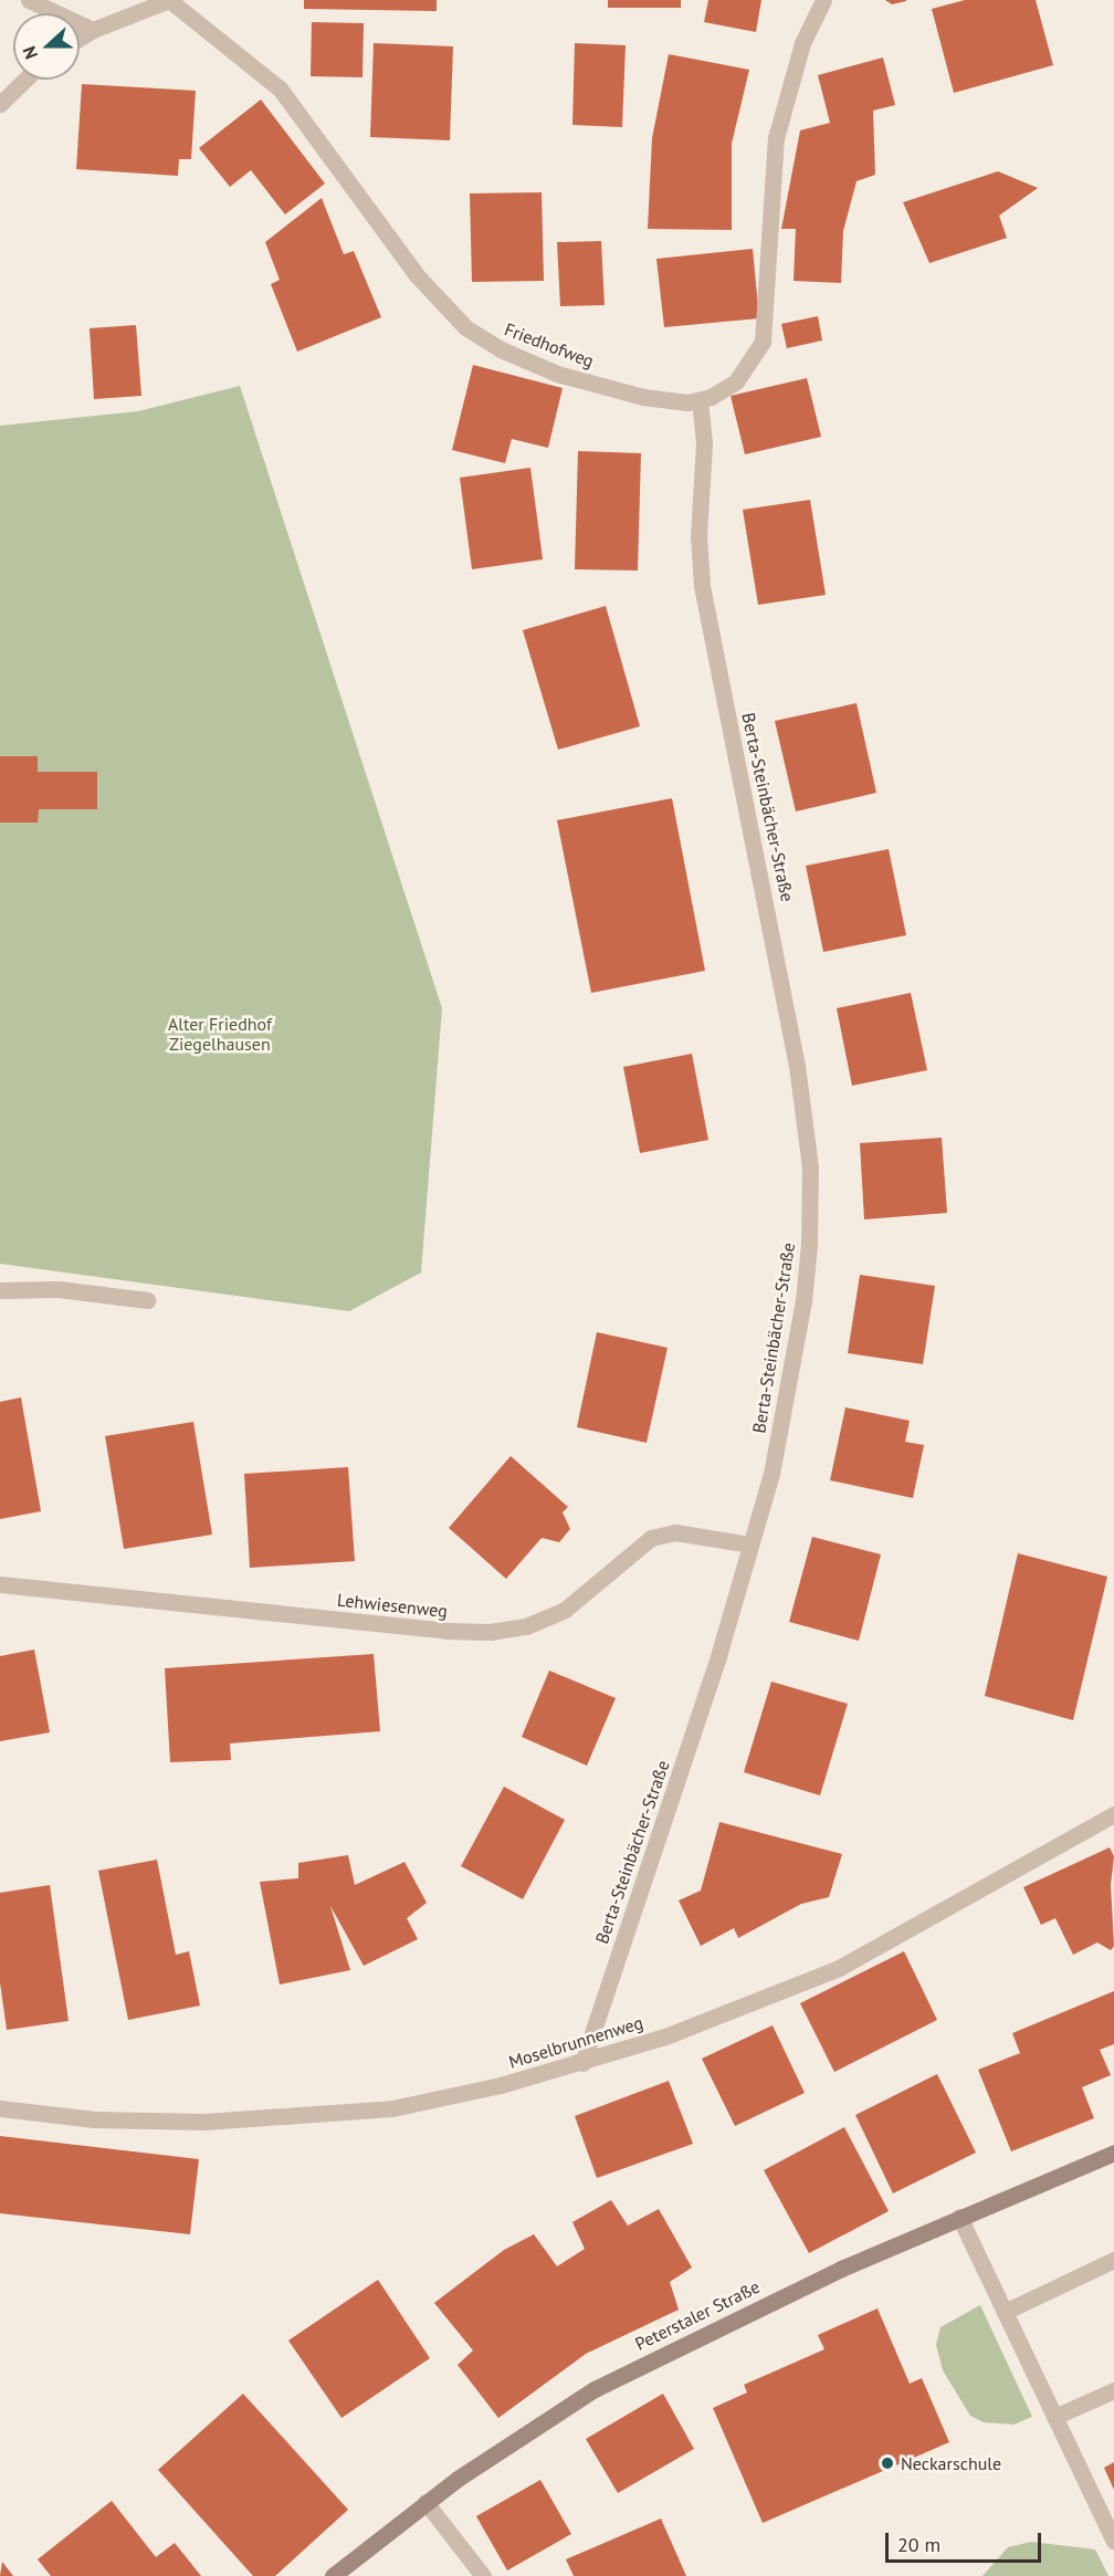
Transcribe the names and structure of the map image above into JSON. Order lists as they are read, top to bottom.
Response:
{
  "streets": {
    "main road": ["Peterstaler Straße"],
    "street": [
      "Friedhofweg",
      "Berta-Steinbächer-Straße",
      "Lehwiesenweg",
      "Moselbrunnenweg"
    ]
  },
  "crossings": [
    ["Friedhofweg", "Berta-Steinbächer-Straße"],
    ["Berta-Steinbächer-Straße", "Lehwiesenweg"],
    ["Berta-Steinbächer-Straße", "Moselbrunnenweg"]
  ],
  "parks": ["Alter Friedhof Ziegelhausen"],
  "places": ["Neckarschule"],
  "scale_bar": "20 m",
  "north": "left"
}
